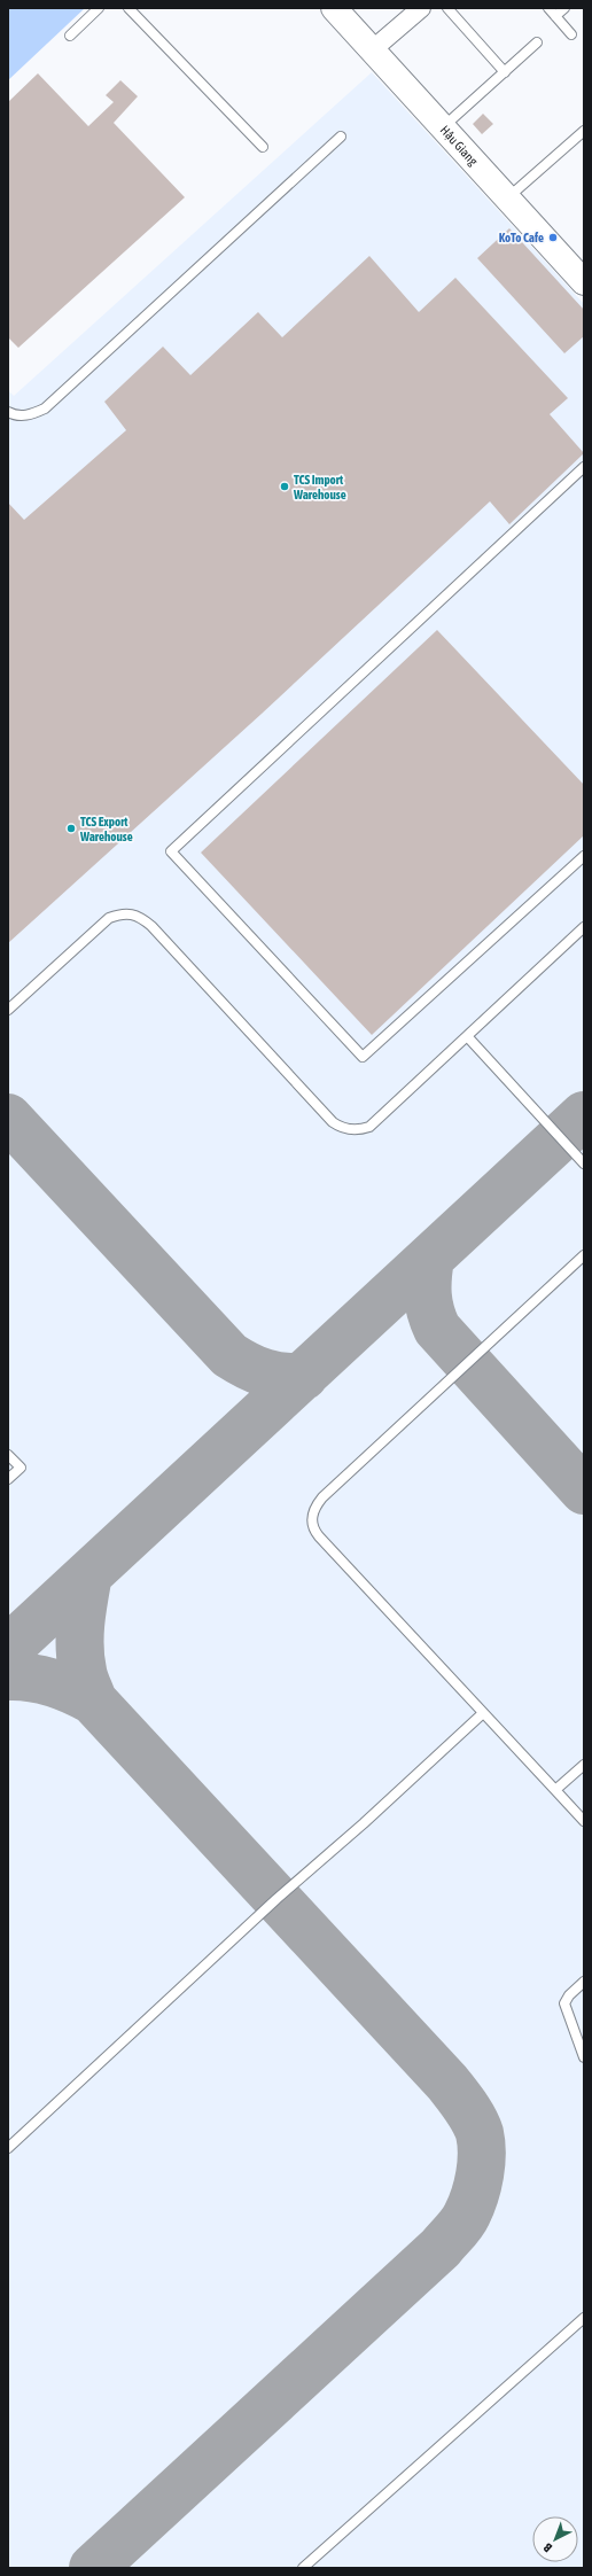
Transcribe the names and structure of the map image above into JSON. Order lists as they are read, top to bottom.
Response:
{
  "streets": {
    "street": ["Hậu Giang"]
  },
  "places": ["KoTo Cafe", "TCS Import Warehouse", "TCS Export Warehouse"],
  "north": "bottom left"
}
